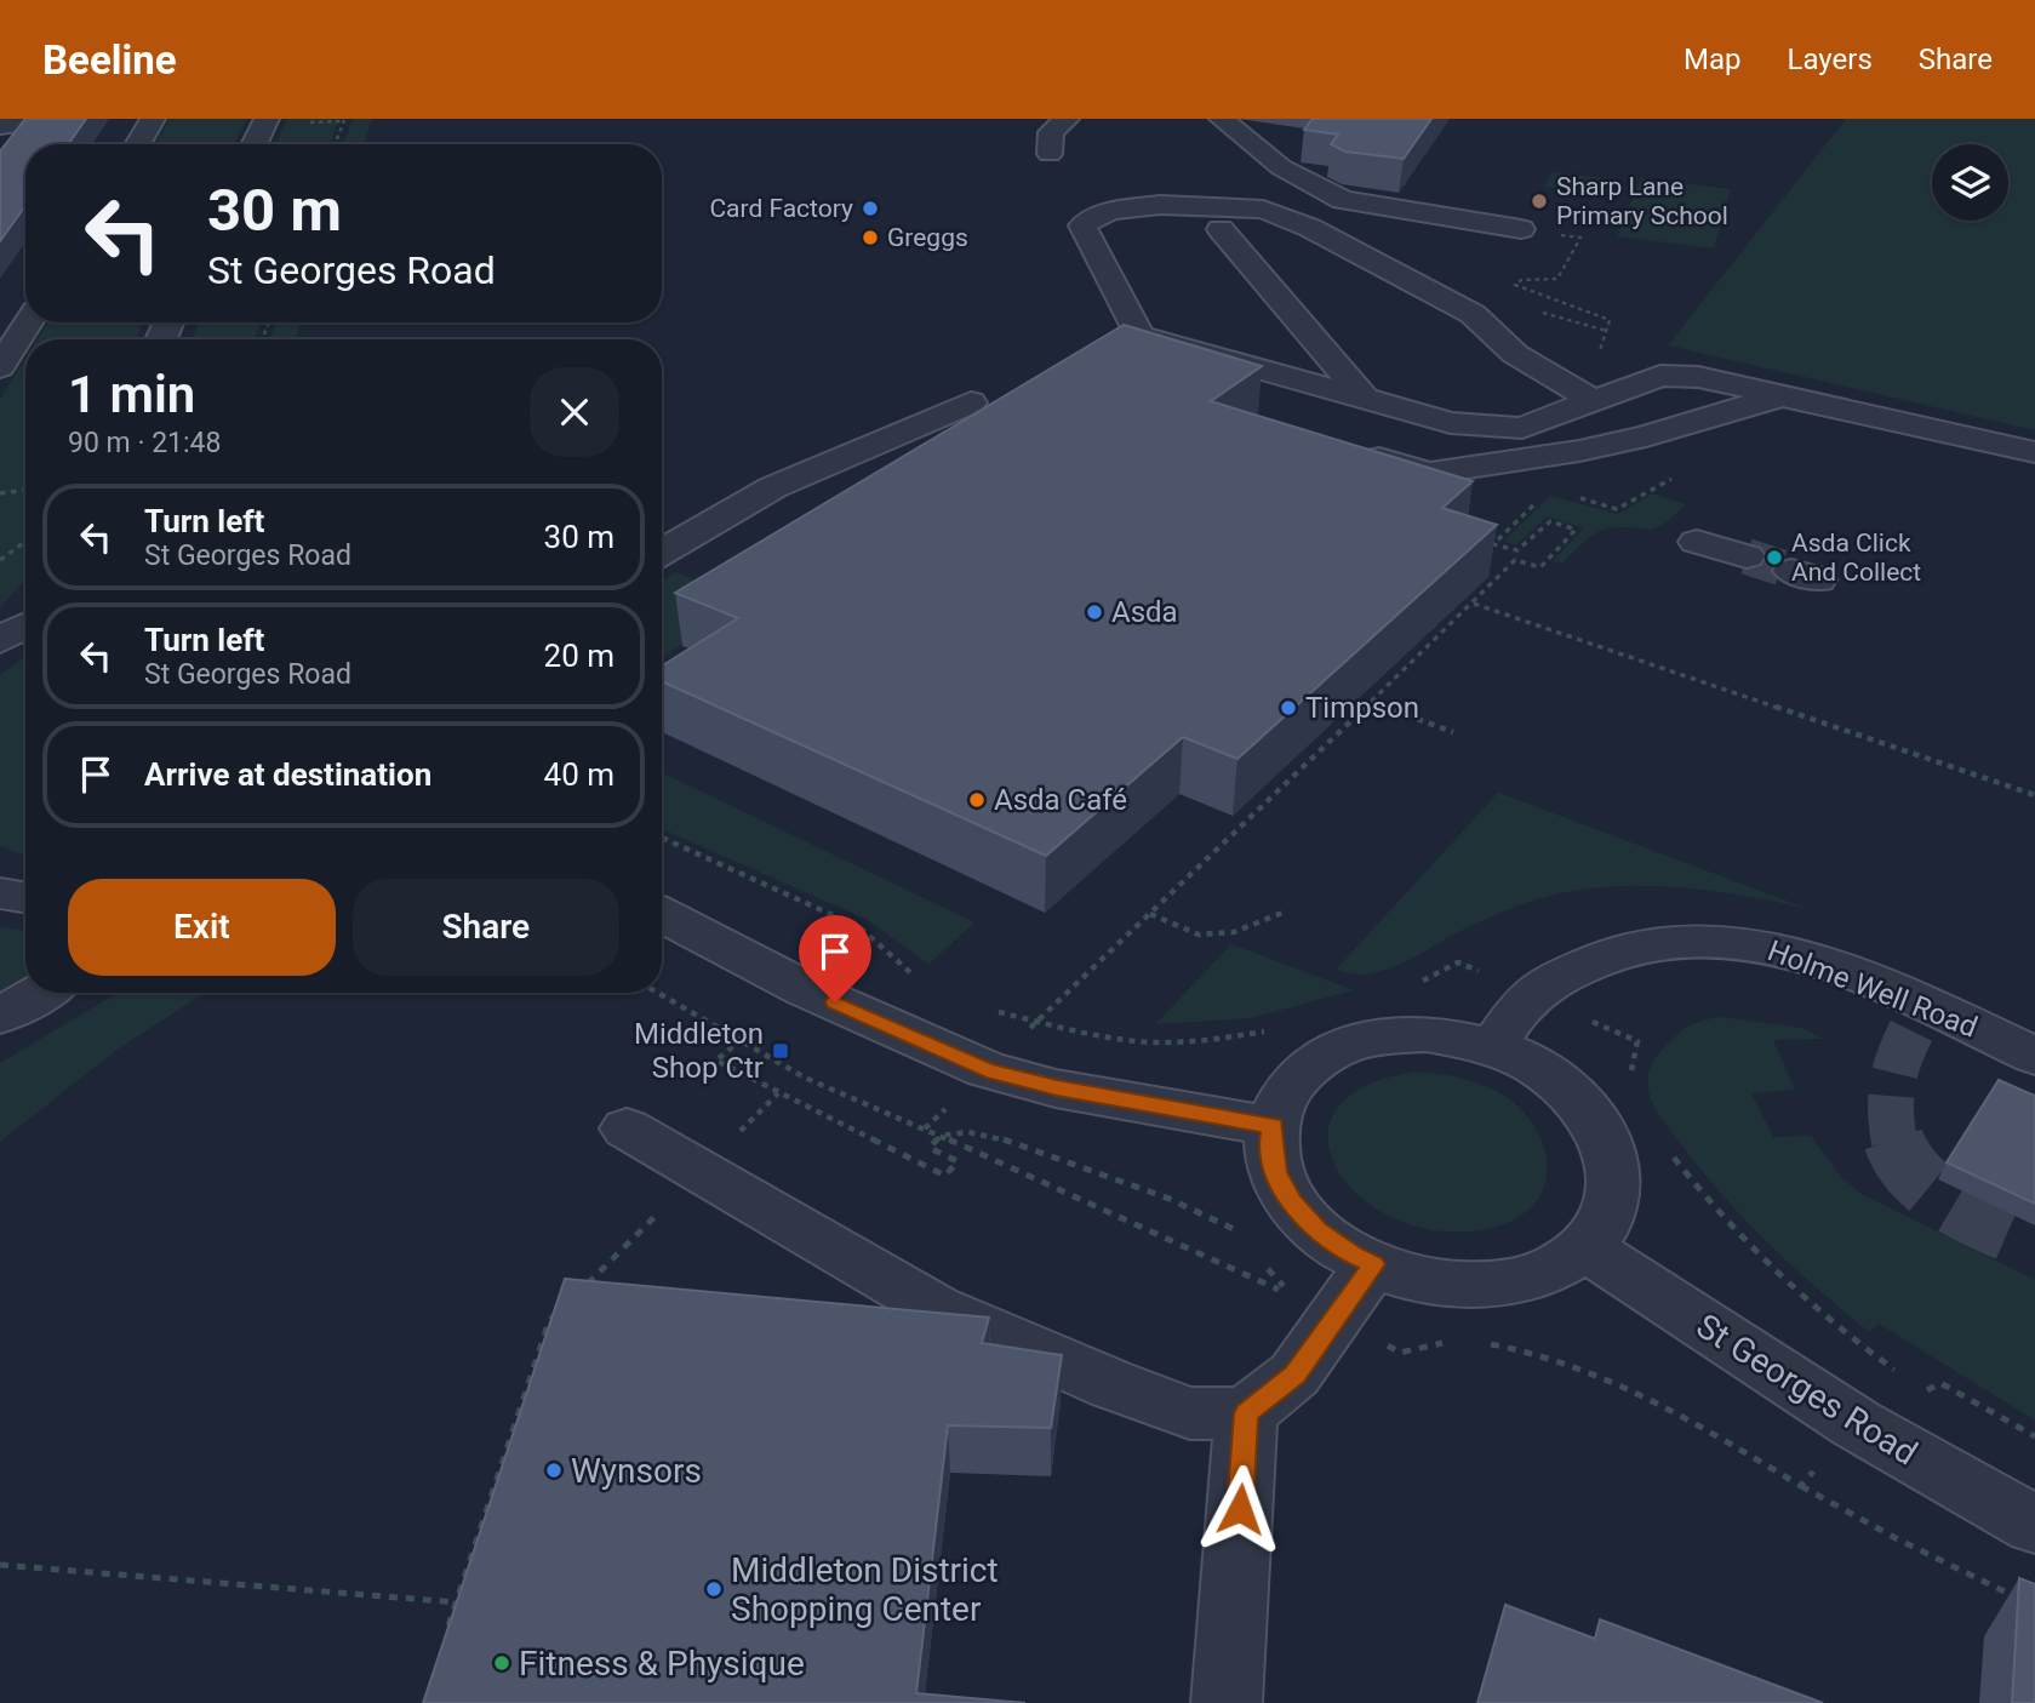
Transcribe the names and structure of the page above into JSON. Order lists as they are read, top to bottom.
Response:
{
  "streets": {
    "street": ["Holme Well Road", "St Georges Road"]
  },
  "crossings": [
    ["Holme Well Road", "St Georges Road"]
  ],
  "places": {
    "other": [
      "Sharp Lane Primary School",
      "Card Factory",
      "Greggs",
      "Asda Click And Collect",
      "Asda",
      "Timpson",
      "Asda Café",
      "Wynsors",
      "Middleton District Shopping Center",
      "Fitness & Physique"
    ],
    "transit": ["Middleton Shop Ctr"]
  },
  "page": {
    "header": "Beeline",
    "nav": ["Map", "Layers", "Share"],
    "turn": ["30 m", "St Georges Road"],
    "heading": ["1 min", "90 m · 21:48"],
    "list": [
      {
        "name": "Turn left",
        "note": "St Georges Road",
        "value": "30 m"
      },
      {
        "name": "Turn left",
        "note": "St Georges Road",
        "value": "20 m"
      },
      {
        "name": "Arrive at destination",
        "value": "40 m"
      }
    ],
    "buttons": ["Exit", "Share"]
  }
}
